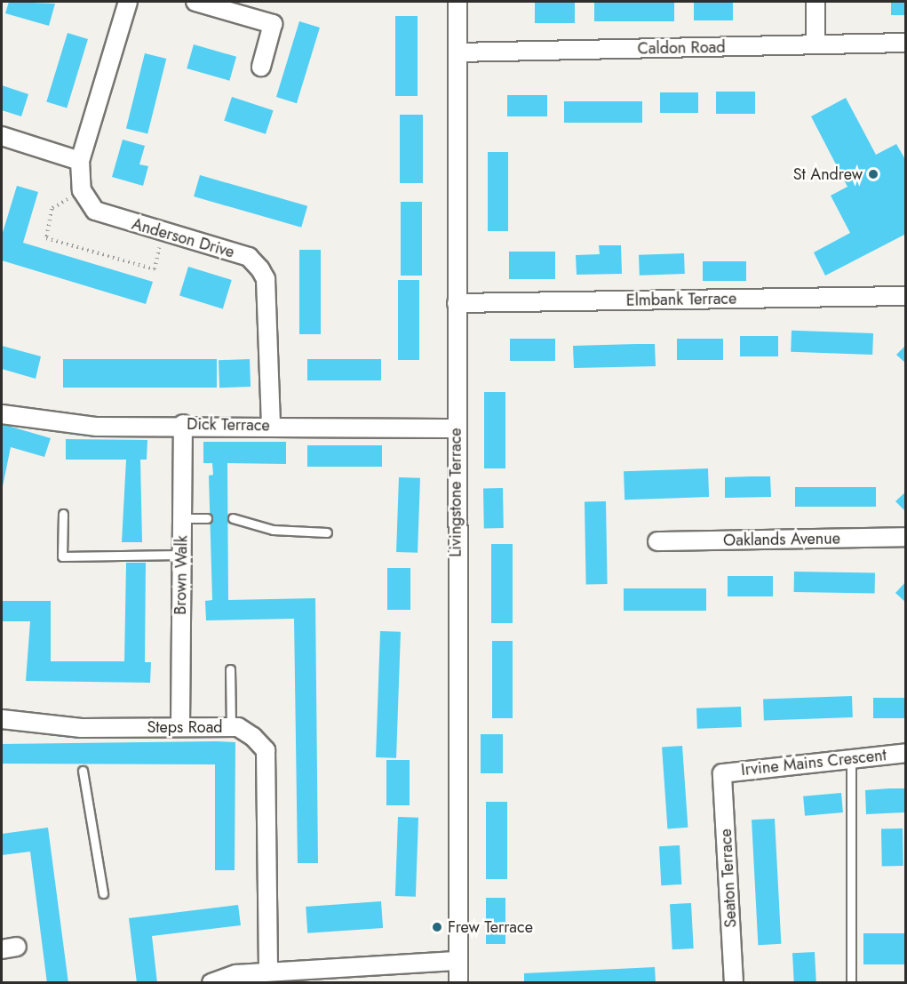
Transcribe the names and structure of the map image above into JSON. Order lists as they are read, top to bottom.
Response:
{
  "streets": {
    "street": [
      "Caldon Road",
      "Anderson Drive",
      "Elmbank Terrace",
      "Dick Terrace",
      "Livingstone Terrace",
      "Oaklands Avenue",
      "Brown Walk",
      "Steps Road",
      "Irvine Mains Crescent",
      "Seaton Terrace"
    ]
  },
  "crossings": [
    ["Caldon Road", "Livingstone Terrace"],
    ["Anderson Drive", "Dick Terrace"],
    ["Elmbank Terrace", "Livingstone Terrace"],
    ["Dick Terrace", "Livingstone Terrace"],
    ["Dick Terrace", "Brown Walk"],
    ["Brown Walk", "Steps Road"],
    ["Irvine Mains Crescent", "Seaton Terrace"]
  ],
  "places": ["St Andrew", "Frew Terrace"]
}
